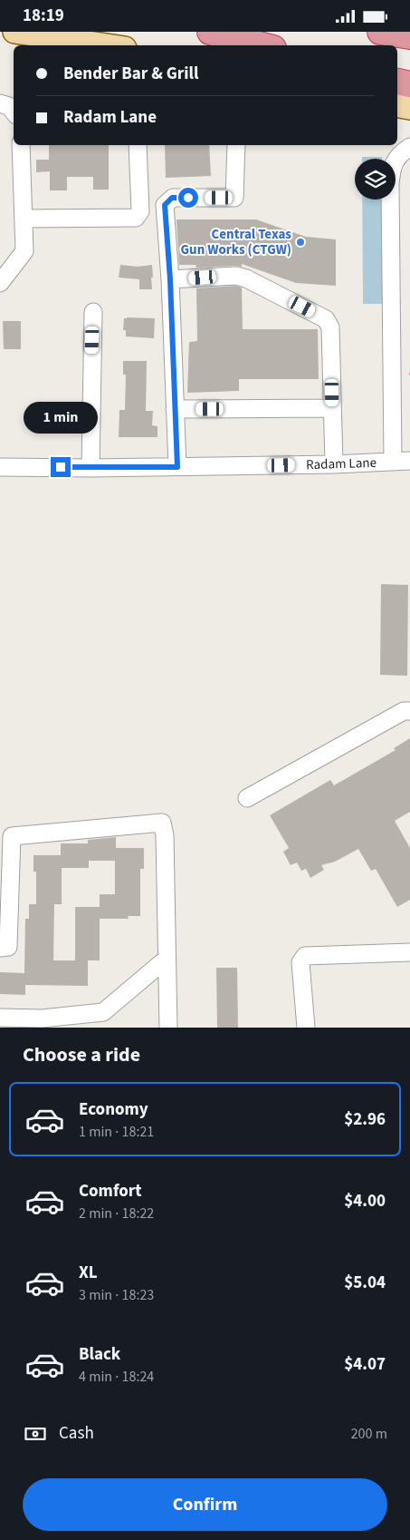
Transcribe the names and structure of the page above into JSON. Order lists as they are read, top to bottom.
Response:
{
  "streets": {
    "street": ["Radam Lane"]
  },
  "places": ["Central Texas Gun Works (CTGW)"],
  "page": {
    "status": "18:19",
    "banner": ["Bender Bar & Grill", "Radam Lane"],
    "bubble": "1 min",
    "heading": "Choose a ride",
    "list": [
      {
        "name": "Economy",
        "note": "1 min · 18:21",
        "value": "$2.96"
      },
      {
        "name": "Comfort",
        "note": "2 min · 18:22",
        "value": "$4.00"
      },
      {
        "name": "XL",
        "note": "3 min · 18:23",
        "value": "$5.04"
      },
      {
        "name": "Black",
        "note": "4 min · 18:24",
        "value": "$4.07"
      }
    ],
    "pay": ["Cash", "200 m"],
    "buttons": "Confirm"
  }
}
